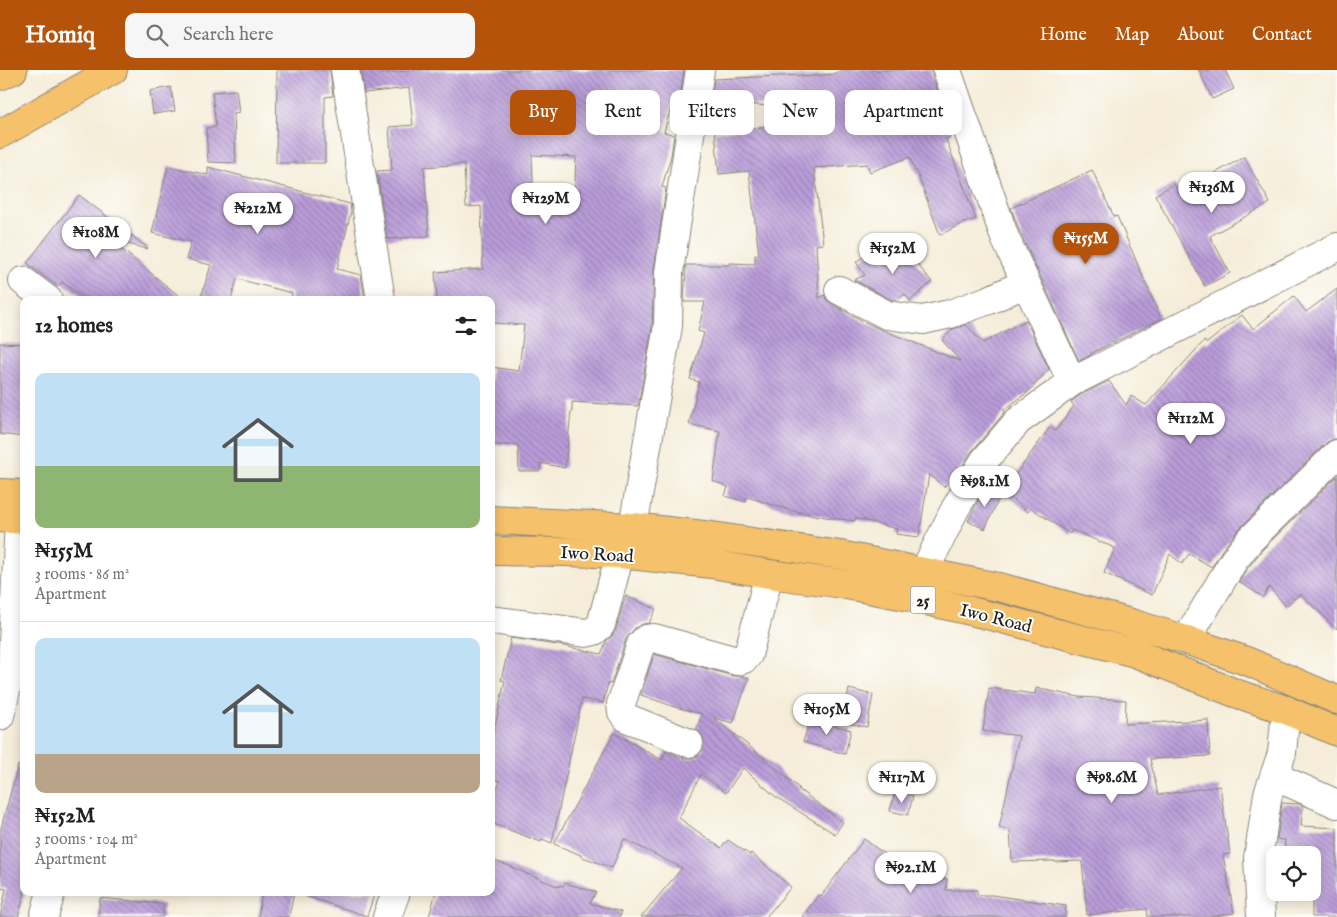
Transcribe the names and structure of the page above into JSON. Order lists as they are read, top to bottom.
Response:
{
  "streets": {
    "main road": ["Iwo Road", "25"]
  },
  "page": {
    "header": "Homiq",
    "search": "Search here",
    "nav": [
      "Home",
      "Map",
      "About",
      "Contact"
    ],
    "chip": [
      "Buy",
      "Rent",
      "Filters",
      "New",
      "Apartment"
    ],
    "price": [
      "₦136M",
      "₦129M",
      "₦212M",
      "₦108M",
      "₦155M",
      "₦152M",
      "₦112M",
      "₦98.1M",
      "₦105M",
      "₦117M",
      "₦98.6M",
      "₦92.1M"
    ],
    "heading": "12 homes",
    "list": [
      {
        "name": "₦155M",
        "note": "3 rooms · 86 m² · Apartment"
      },
      {
        "name": "₦152M",
        "note": "3 rooms · 104 m² · Apartment"
      }
    ]
  }
}
